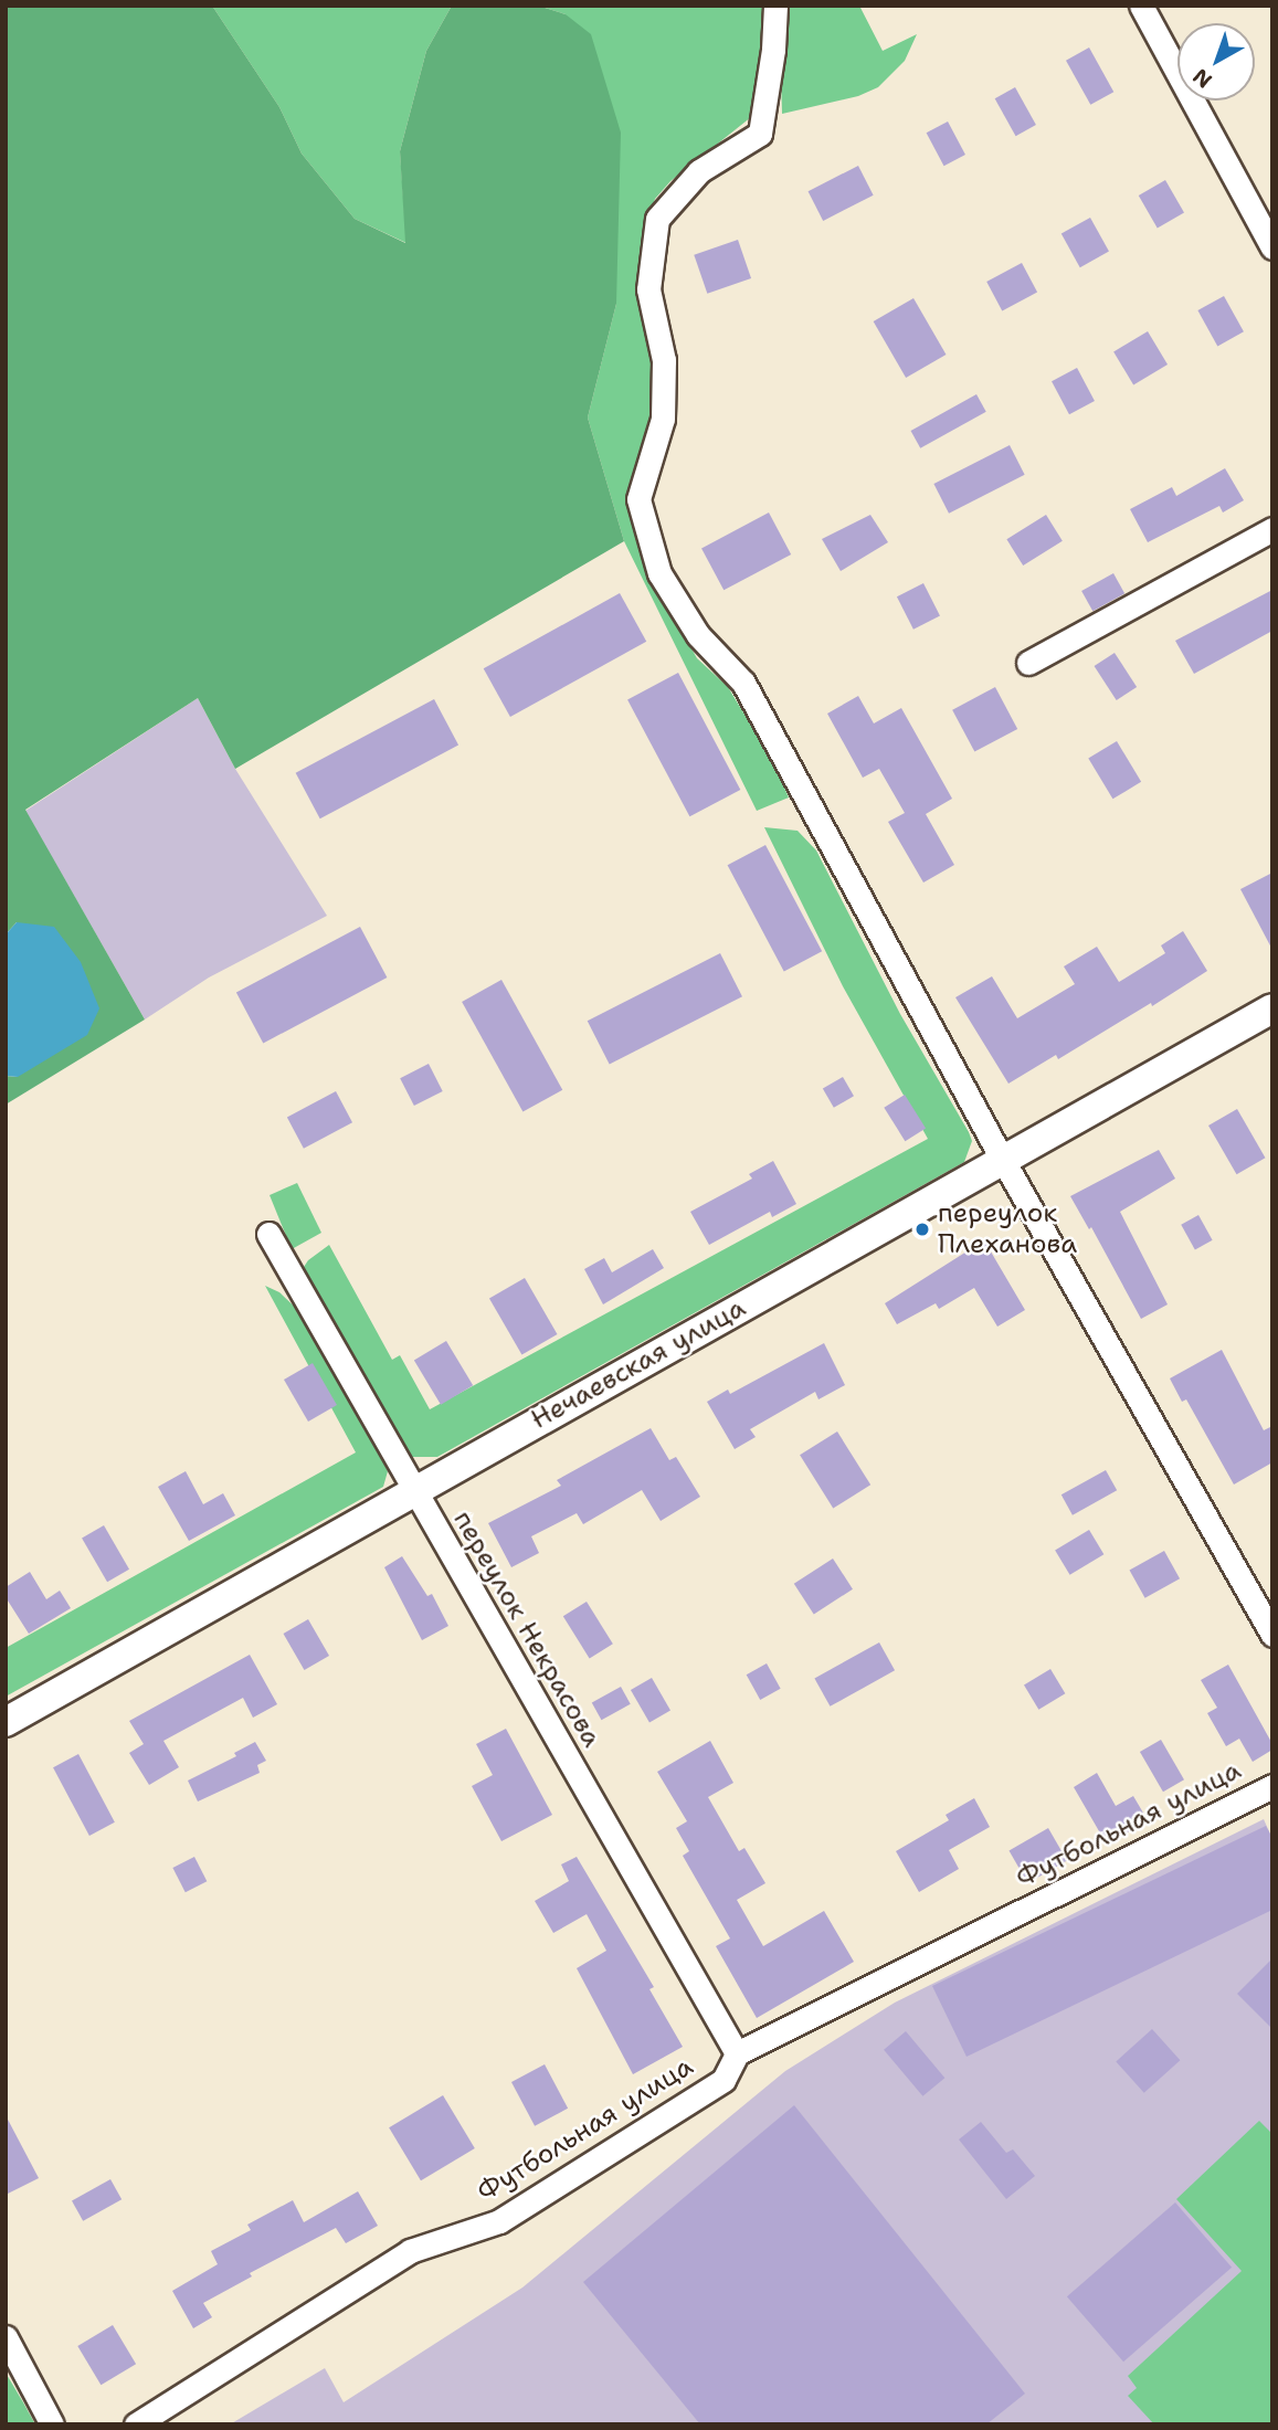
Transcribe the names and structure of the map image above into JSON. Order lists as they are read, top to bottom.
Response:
{
  "streets": {
    "street": ["Нечаевская улица", "переулок Некрасова", "Футбольная улица"]
  },
  "crossings": [
    ["Нечаевская улица", "переулок Некрасова"],
    ["переулок Некрасова", "Футбольная улица"]
  ],
  "places": ["переулок Плеханова"],
  "north": "bottom left"
}
